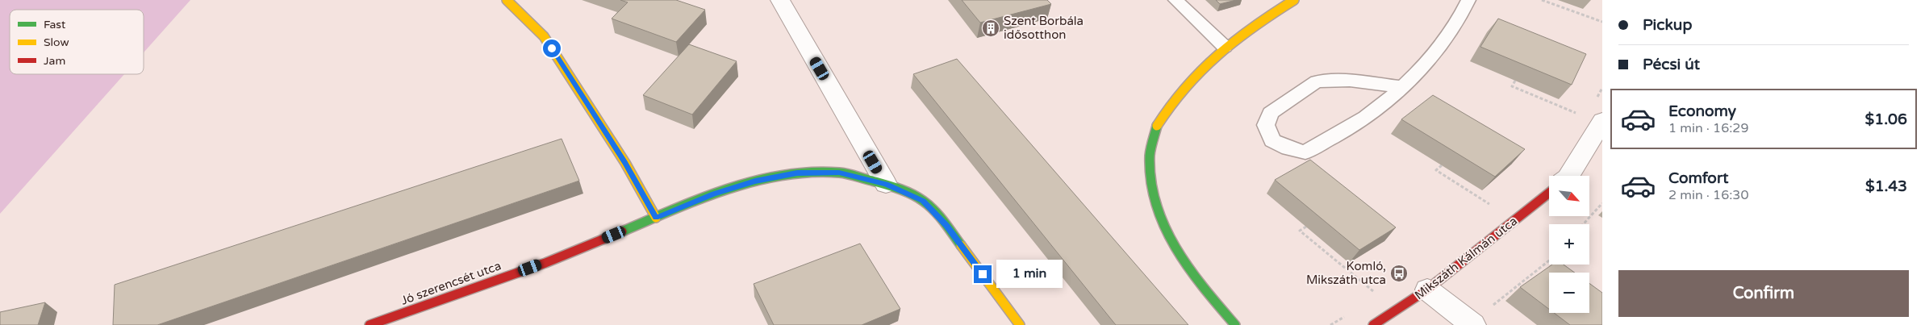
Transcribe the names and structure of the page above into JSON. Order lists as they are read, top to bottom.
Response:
{
  "streets": {
    "street": ["Mikszáth Kálmán utca", "Jó szerencsét utca"]
  },
  "places": {
    "building": ["Szent Borbála idősotthon"],
    "bus stop": ["Komló, Mikszáth utca"]
  },
  "legend": ["Fast", "Slow", "Jam"],
  "north": "bottom right",
  "page": {
    "banner": ["Pickup", "Pécsi út"],
    "list": [
      {
        "name": "Economy",
        "note": "1 min · 16:29",
        "value": "$1.06"
      },
      {
        "name": "Comfort",
        "note": "2 min · 16:30",
        "value": "$1.43"
      }
    ],
    "map_buttons": ["+", "−"],
    "bubble": "1 min",
    "buttons": "Confirm"
  }
}
